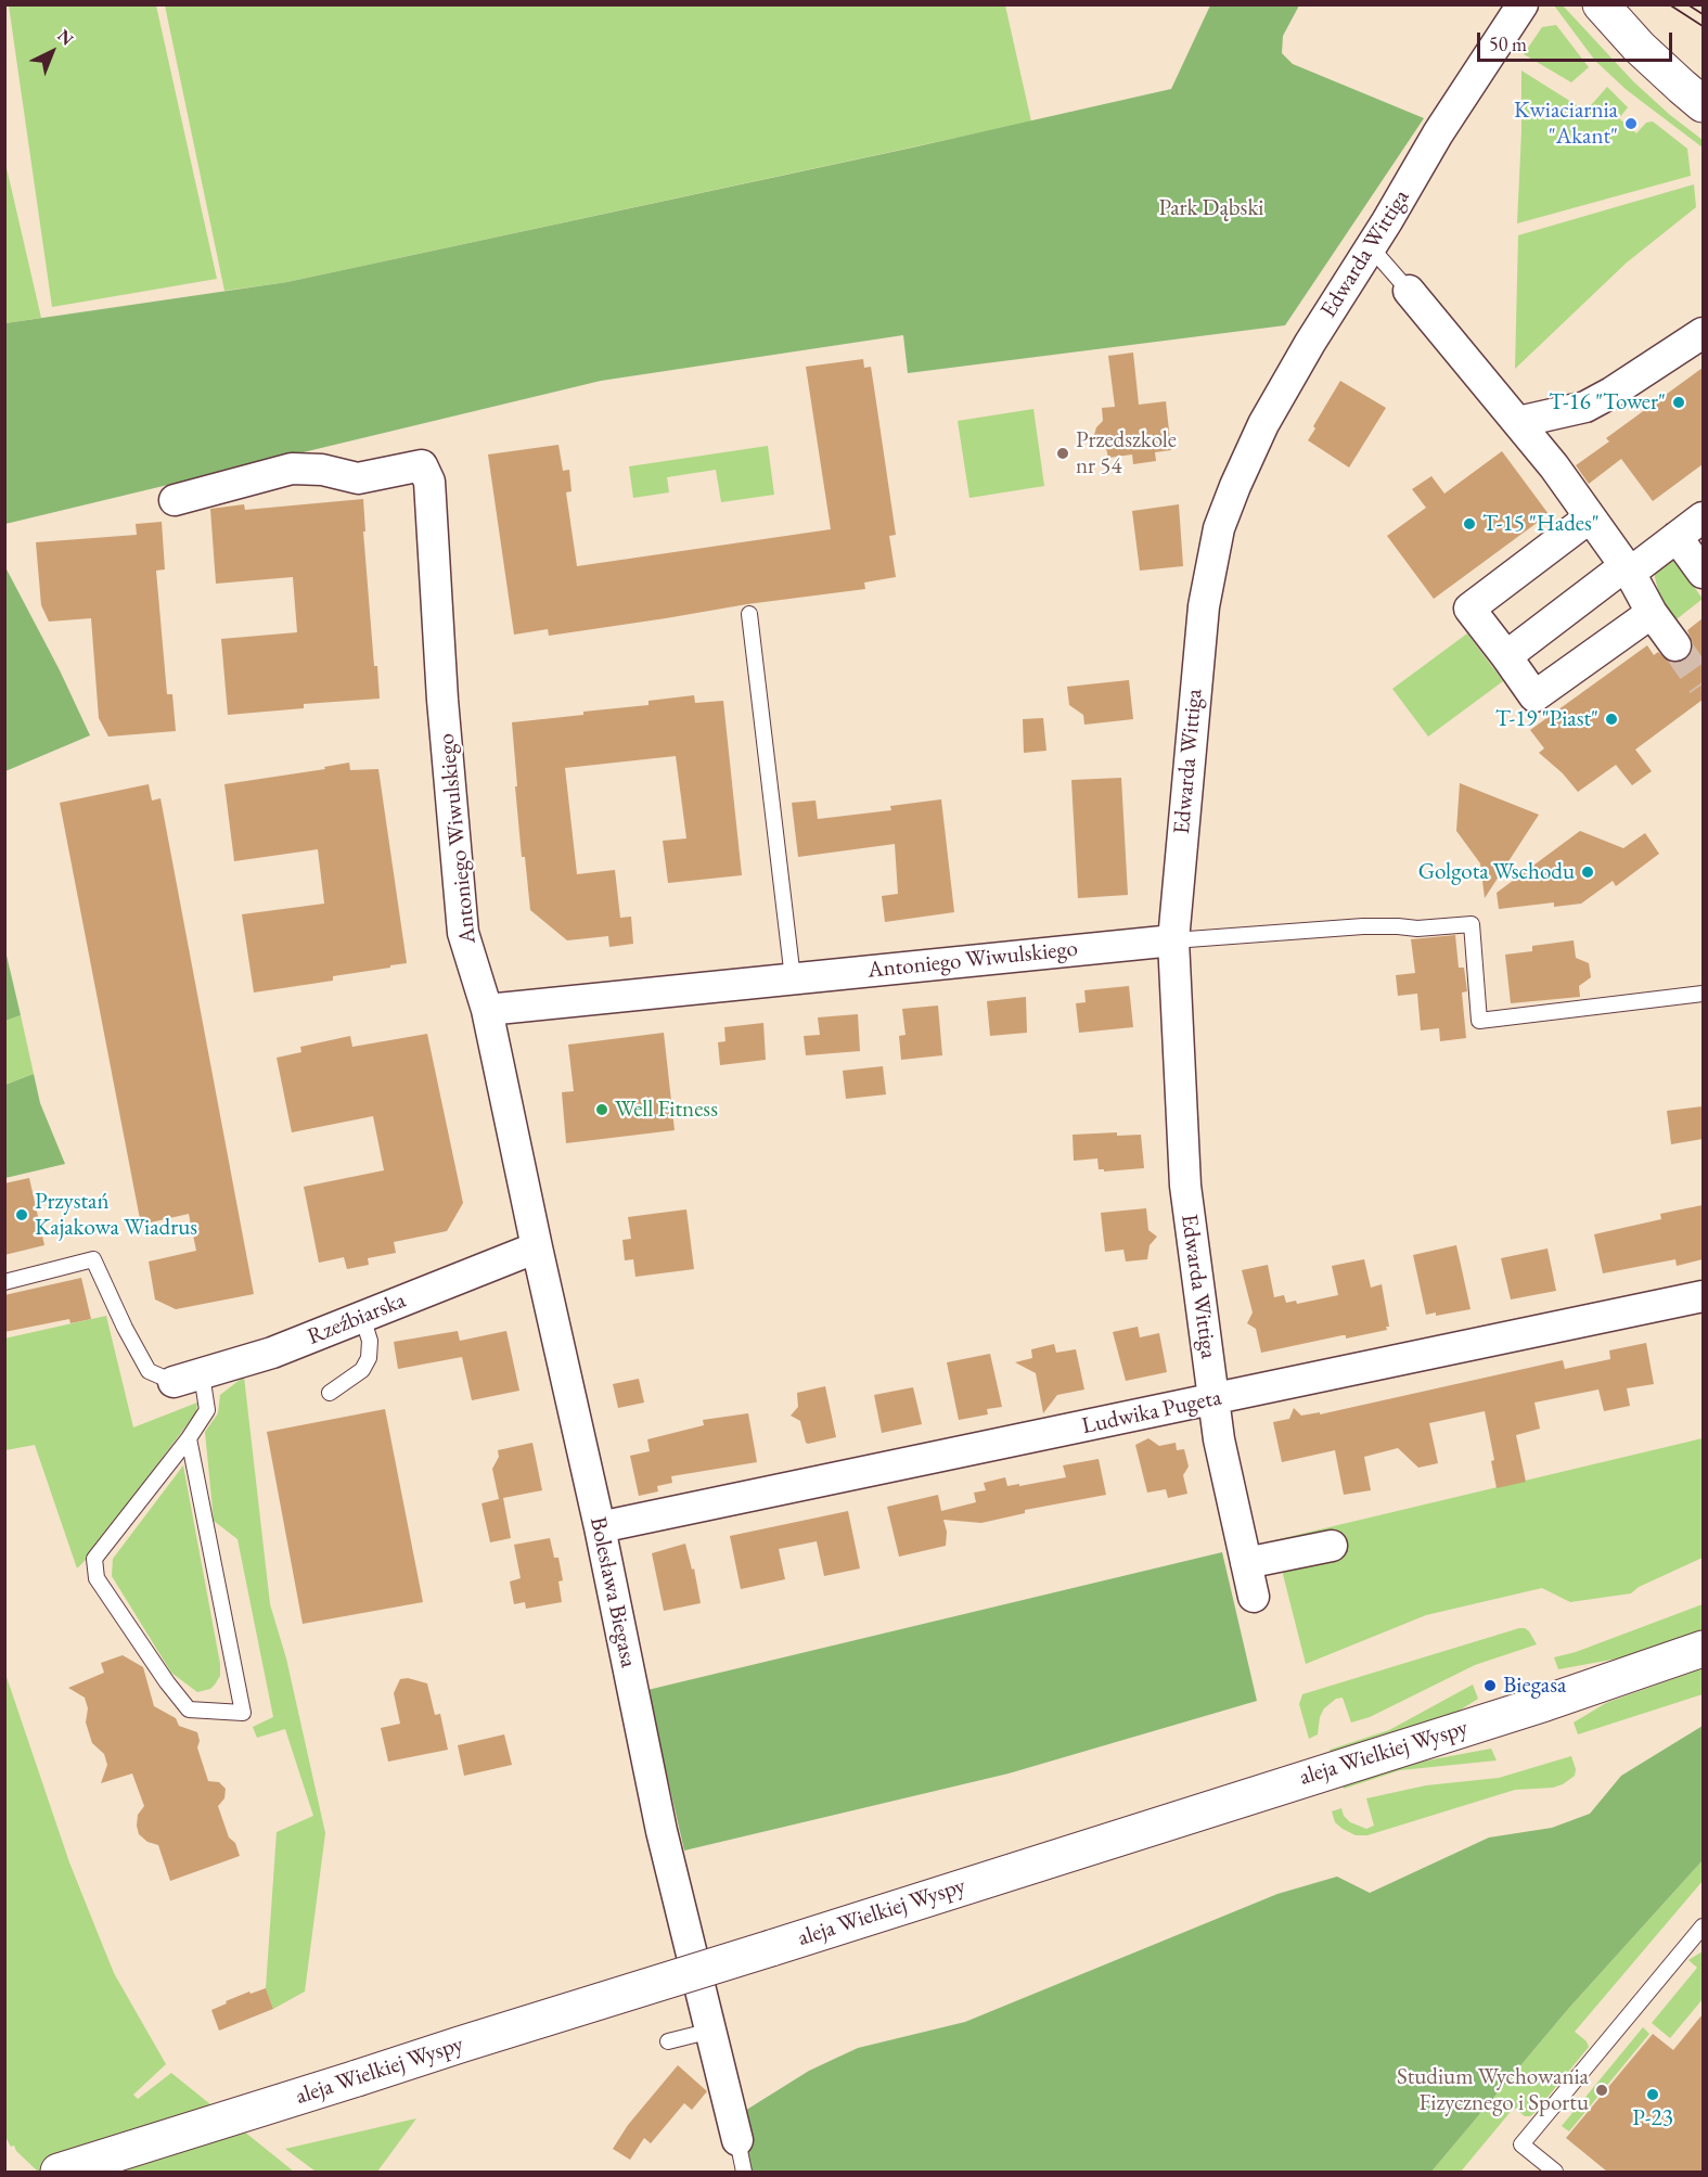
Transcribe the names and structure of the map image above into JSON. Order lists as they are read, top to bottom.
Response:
{
  "streets": {
    "main road": ["aleja Wielkiej Wyspy"],
    "street": [
      "Edwarda Wittiga",
      "Antoniego Wiwulskiego",
      "Rzeźbiarska",
      "Ludwika Pugeta",
      "Bolesława Biegasa"
    ]
  },
  "crossings": [
    ["Edwarda Wittiga", "Antoniego Wiwulskiego"],
    ["Edwarda Wittiga", "Ludwika Pugeta"],
    ["Antoniego Wiwulskiego", "Bolesława Biegasa"],
    ["Rzeźbiarska", "Bolesława Biegasa"],
    ["Ludwika Pugeta", "Bolesława Biegasa"]
  ],
  "parks": ["Park Dąbski"],
  "places": [
    "Kwiaciarnia \"Akant\"",
    "T-16 \"Tower\"",
    "Przedszkole nr 54",
    "T-15 \"Hades\"",
    "T-19 \"Piast\"",
    "Golgota Wschodu",
    "Well Fitness",
    "Przystań Kajakowa Wiadrus",
    "Biegasa",
    "Studium Wychowania Fizycznego i Sportu",
    "P-23"
  ],
  "scale_bar": "50 m",
  "north": "top right"
}
